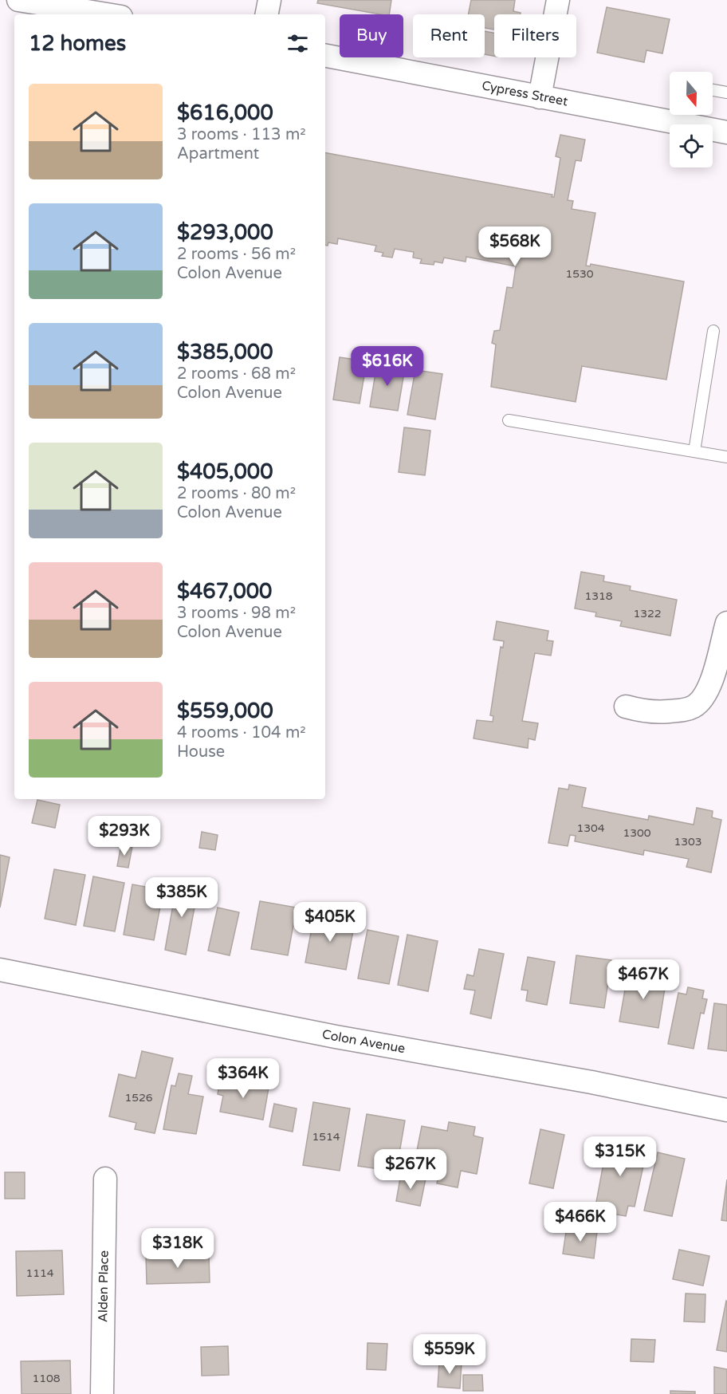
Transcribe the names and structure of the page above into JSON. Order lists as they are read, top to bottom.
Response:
{
  "streets": {
    "street": ["Cypress Street", "Colon Avenue", "Alden Place"]
  },
  "house_numbers": [
    "1530",
    "1318",
    "1322",
    "1304",
    "1300",
    "1303",
    "1526",
    "1514",
    "1114",
    "1108"
  ],
  "north": "bottom",
  "page": {
    "chip": ["Buy", "Rent", "Filters"],
    "heading": "12 homes",
    "list": [
      {
        "name": "$616,000",
        "note": "3 rooms · 113 m² · Apartment"
      },
      {
        "name": "$293,000",
        "note": "2 rooms · 56 m² · Colon Avenue"
      },
      {
        "name": "$385,000",
        "note": "2 rooms · 68 m² · Colon Avenue"
      },
      {
        "name": "$405,000",
        "note": "2 rooms · 80 m² · Colon Avenue"
      },
      {
        "name": "$467,000",
        "note": "3 rooms · 98 m² · Colon Avenue"
      },
      {
        "name": "$559,000",
        "note": "4 rooms · 104 m² · House"
      }
    ],
    "price": [
      "$568K",
      "$616K",
      "$293K",
      "$385K",
      "$405K",
      "$467K",
      "$364K",
      "$315K",
      "$267K",
      "$466K",
      "$318K",
      "$559K"
    ]
  }
}
